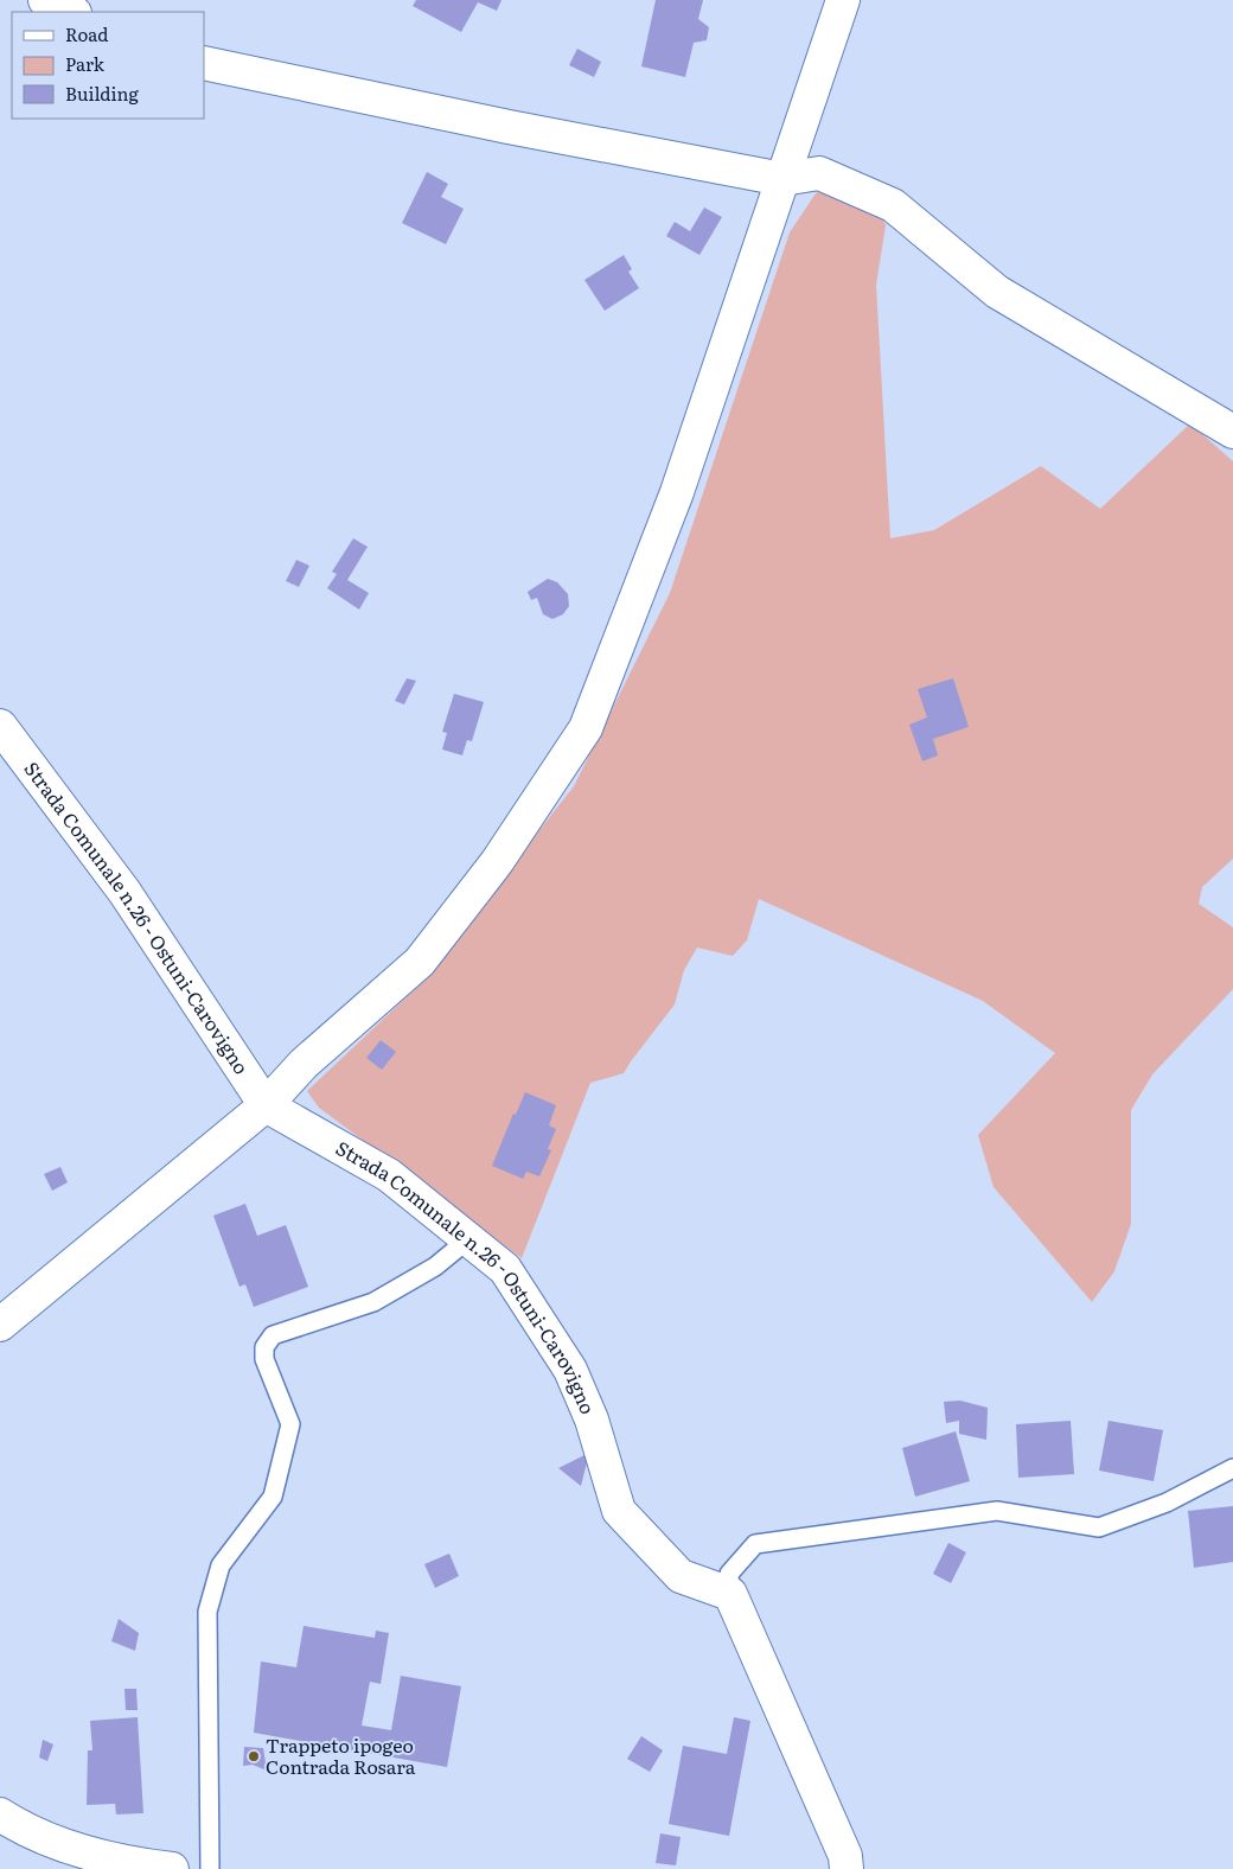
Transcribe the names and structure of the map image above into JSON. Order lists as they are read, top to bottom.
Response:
{
  "streets": {
    "street": ["Strada Comunale n.26 - Ostuni-Carovigno"]
  },
  "places": ["Trappeto ipogeo Contrada Rosara"],
  "legend": ["Road", "Park", "Building"]
}
